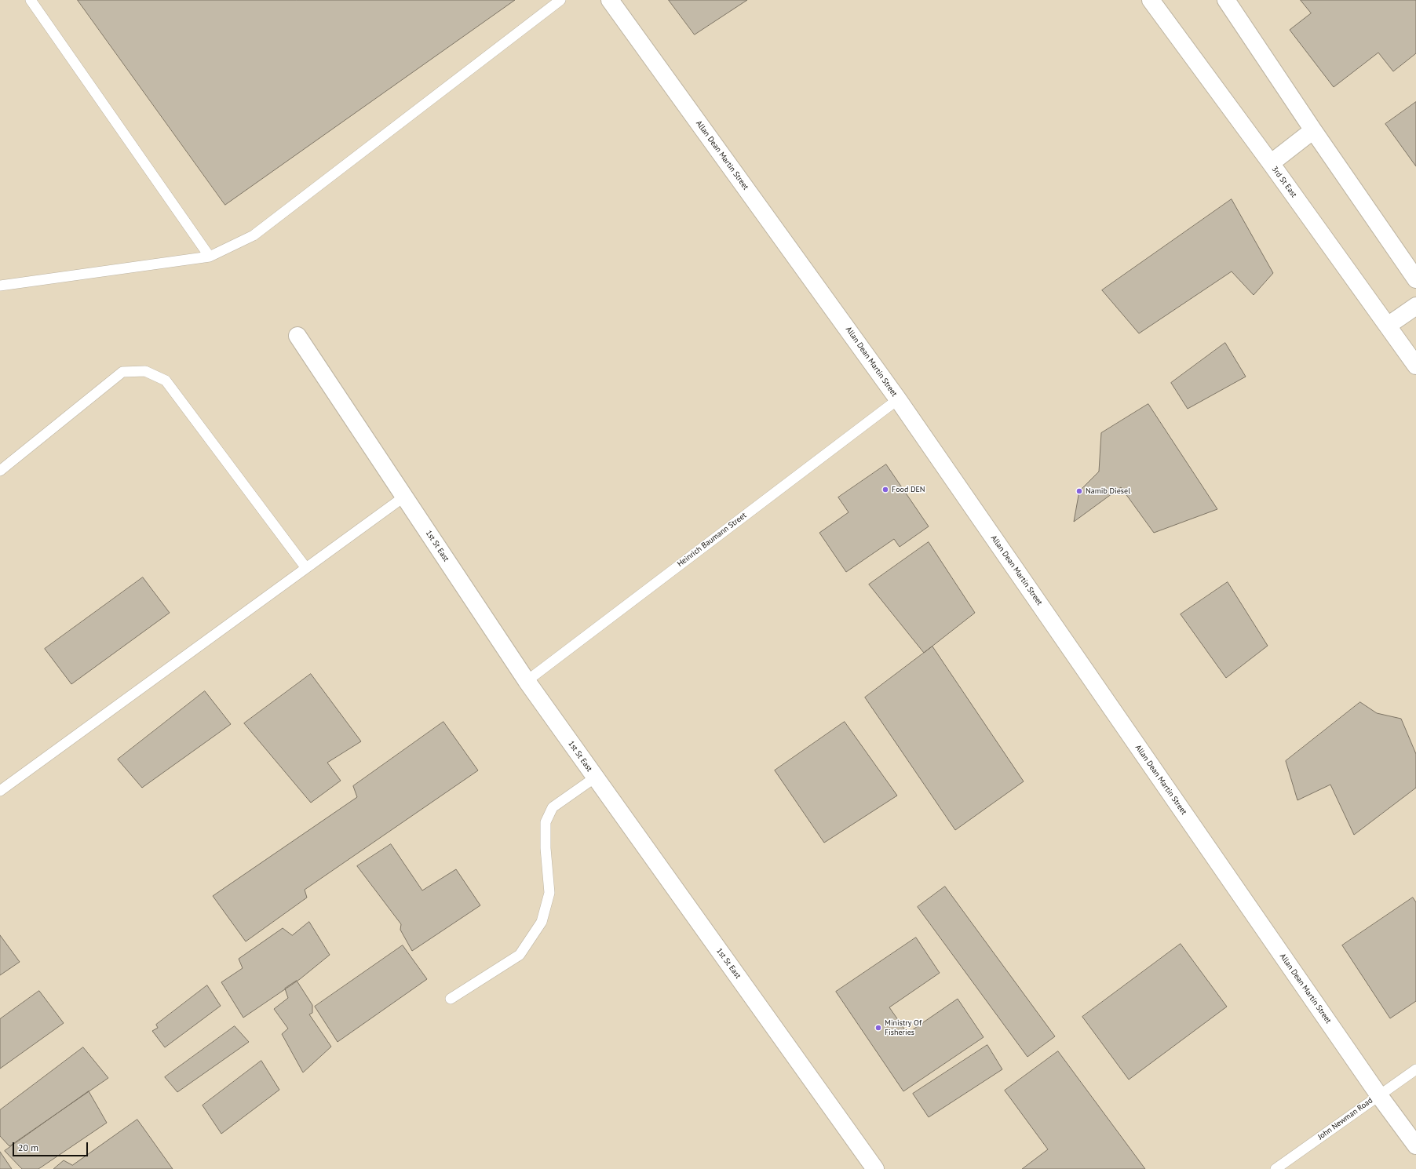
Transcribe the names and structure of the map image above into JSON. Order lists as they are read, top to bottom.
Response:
{
  "streets": {
    "street": ["Allan Dean Martin Street", "3rd St East", "1st St East"],
    "lane": ["Heinrich Baumann Street", "John Newman Road"]
  },
  "crossings": [
    ["Allan Dean Martin Street", "Heinrich Baumann Street"],
    ["Allan Dean Martin Street", "John Newman Road"],
    ["Heinrich Baumann Street", "1st St East"]
  ],
  "places": ["Food DEN", "Namib Diesel", "Ministry Of Fisheries"],
  "scale_bar": "20 m"
}
